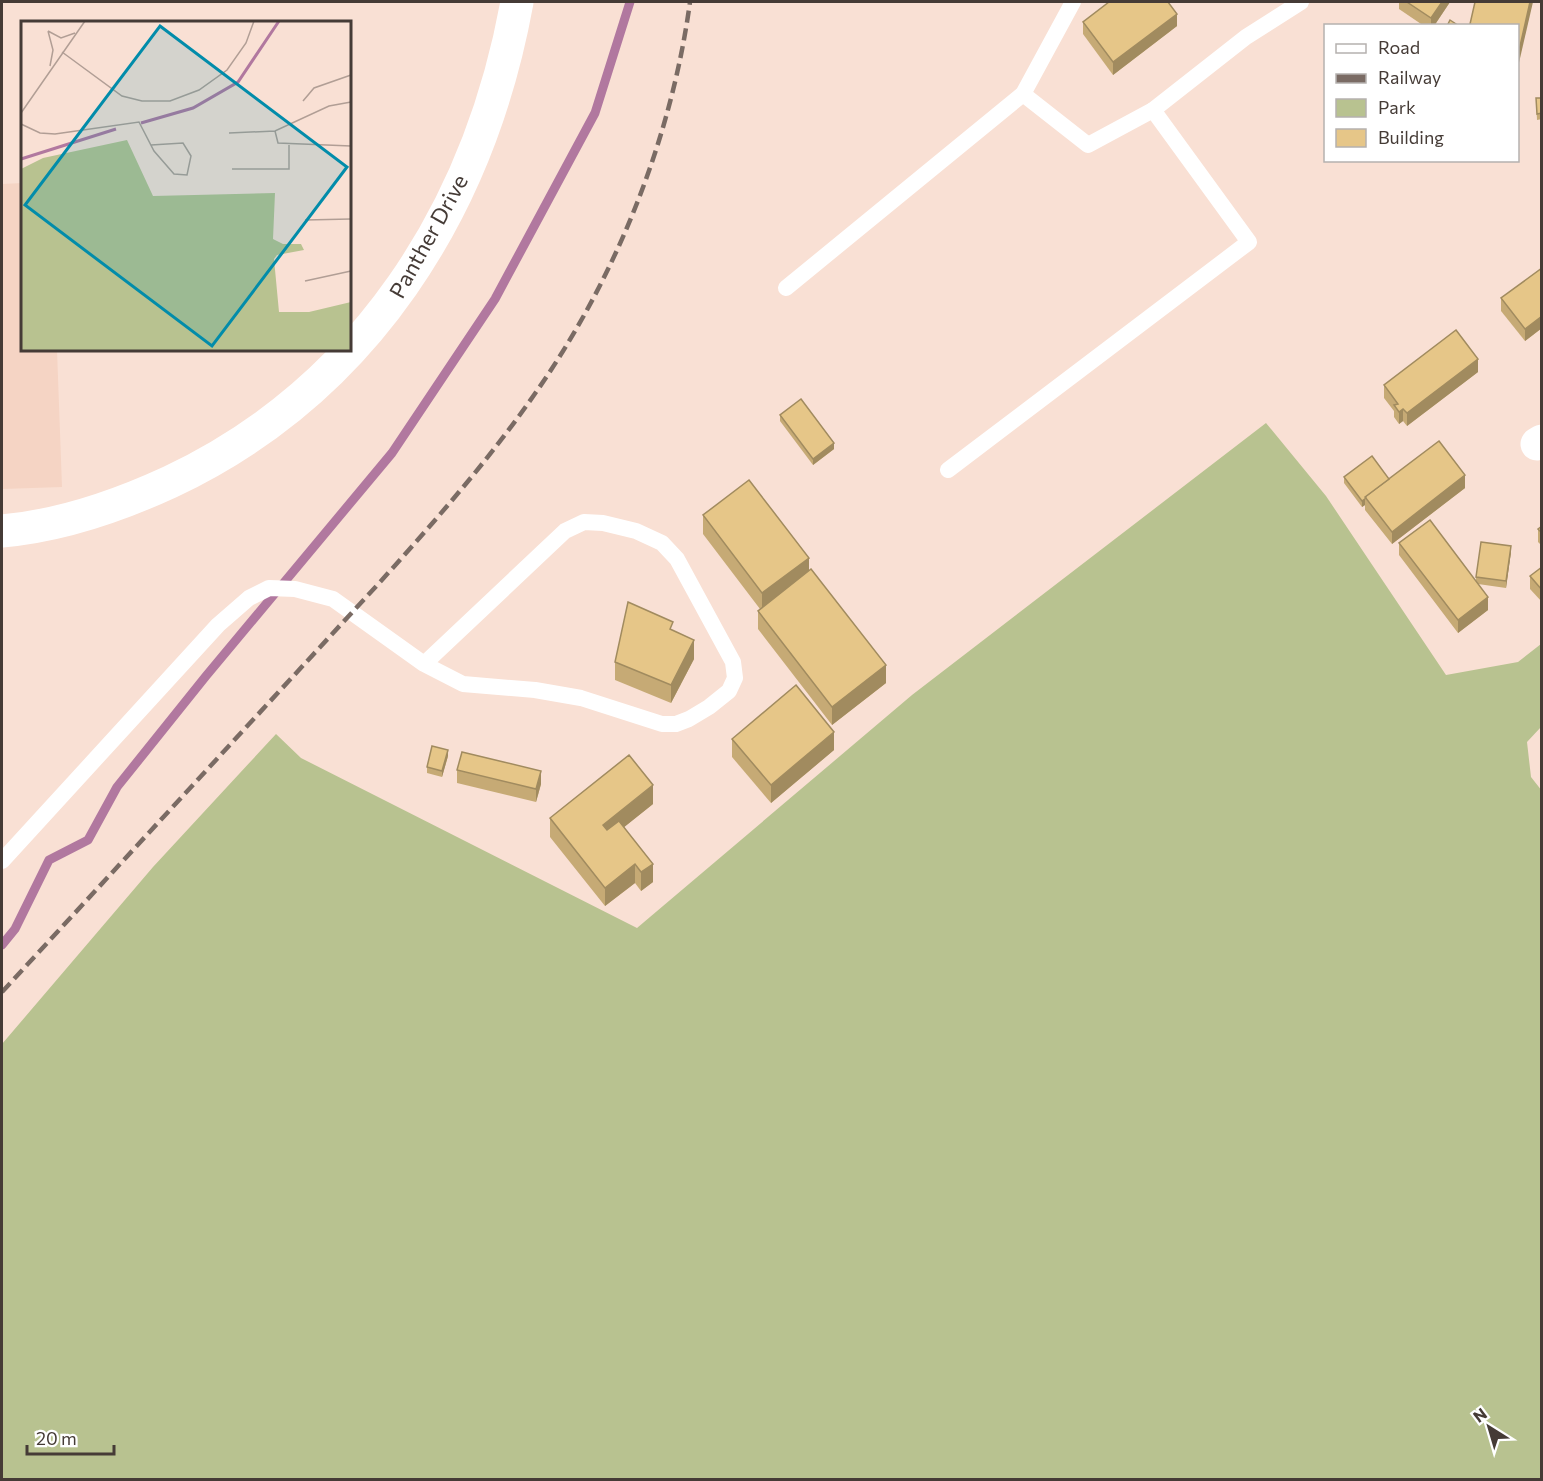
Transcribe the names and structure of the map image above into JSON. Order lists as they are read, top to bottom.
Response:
{
  "streets": {
    "street": ["Panther Drive"]
  },
  "legend": [
    "Road",
    "Railway",
    "Park",
    "Building"
  ],
  "scale_bar": "20 m",
  "north": "top left"
}
